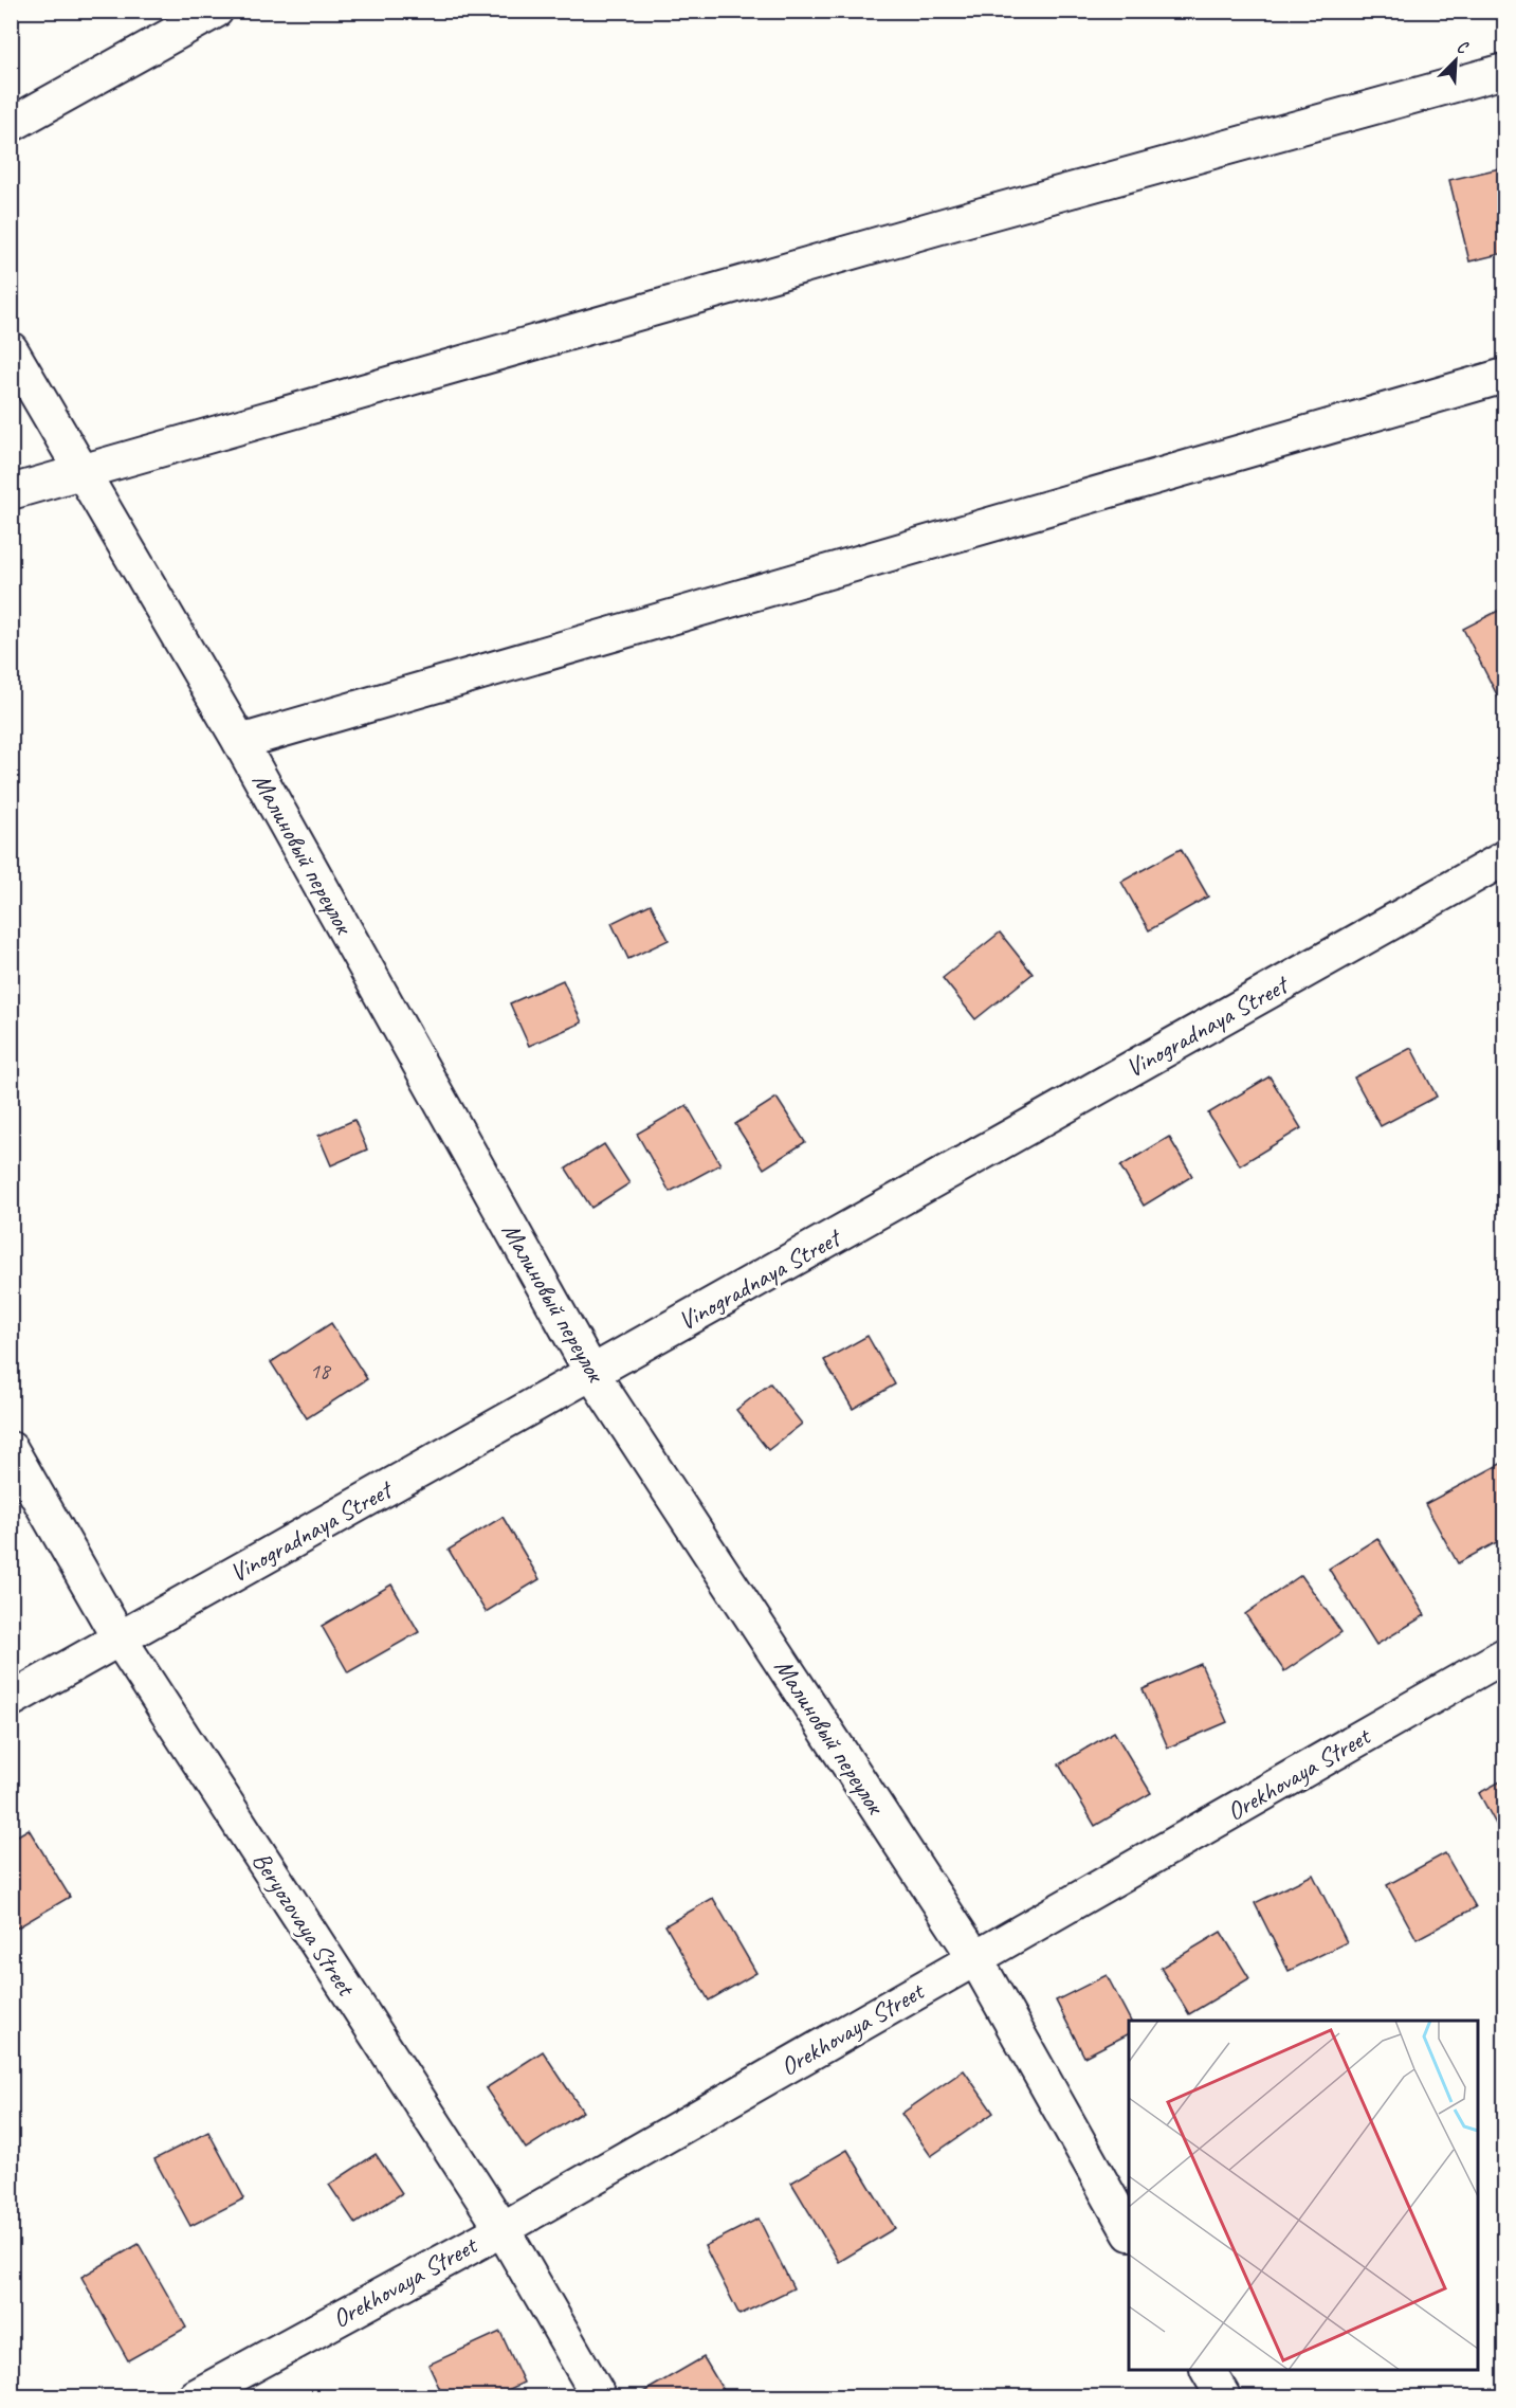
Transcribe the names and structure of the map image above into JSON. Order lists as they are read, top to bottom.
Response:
{
  "streets": {
    "street": [
      "Малиновый переулок",
      "Vinogradnaya Street",
      "Orekhovaya Street",
      "Beryozovaya Street"
    ]
  },
  "crossings": [
    ["Малиновый переулок", "Vinogradnaya Street"],
    ["Малиновый переулок", "Orekhovaya Street"],
    ["Vinogradnaya Street", "Beryozovaya Street"],
    ["Orekhovaya Street", "Beryozovaya Street"]
  ],
  "house_numbers": ["18"],
  "north": "top right"
}
